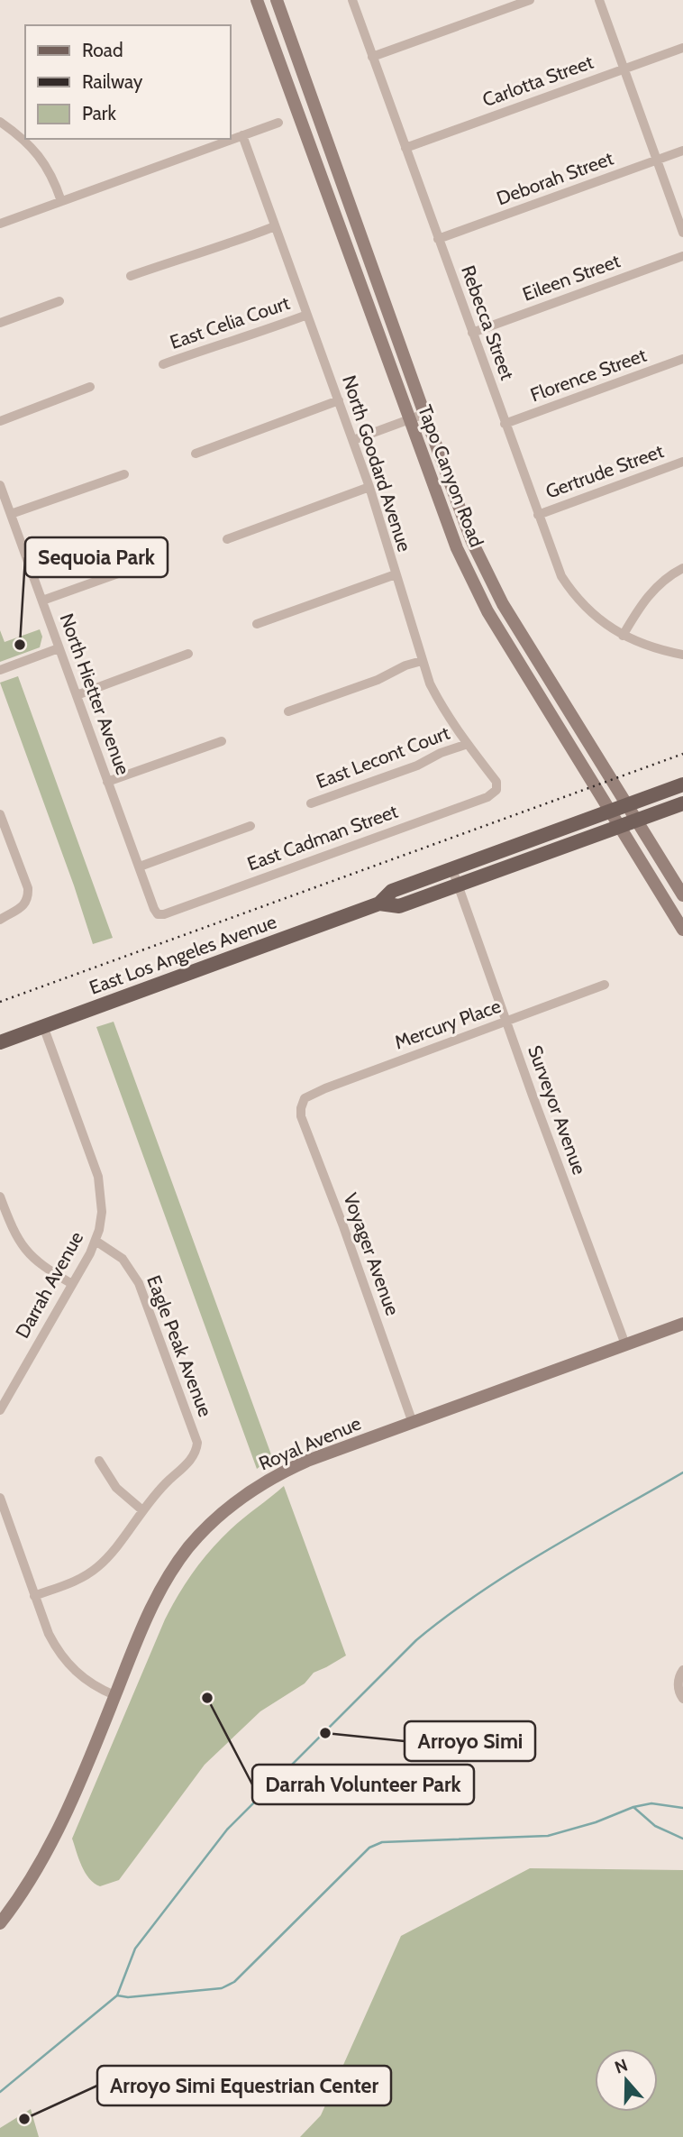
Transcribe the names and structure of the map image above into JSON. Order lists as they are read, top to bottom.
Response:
{
  "streets": {
    "main road": ["Tapo Canyon Road", "East Los Angeles Avenue", "Royal Avenue"],
    "street": [
      "Carlotta Street",
      "Deborah Street",
      "Eileen Street",
      "East Celia Court",
      "Rebecca Street",
      "Florence Street",
      "North Goodard Avenue",
      "Gertrude Street",
      "North Hietter Avenue",
      "East Lecont Court",
      "East Cadman Street",
      "Mercury Place",
      "Surveyor Avenue",
      "Voyager Avenue",
      "Darrah Avenue",
      "Eagle Peak Avenue"
    ]
  },
  "crossings": [
    ["Carlotta Street", "Rebecca Street"],
    ["Deborah Street", "Rebecca Street"],
    ["Eileen Street", "Rebecca Street"],
    ["East Celia Court", "North Goodard Avenue"],
    ["Rebecca Street", "Florence Street"],
    ["Rebecca Street", "Gertrude Street"],
    ["North Goodard Avenue", "East Lecont Court"],
    ["North Goodard Avenue", "East Cadman Street"],
    ["Tapo Canyon Road", "East Los Angeles Avenue"],
    ["North Hietter Avenue", "East Cadman Street"],
    ["East Los Angeles Avenue", "Surveyor Avenue"],
    ["East Los Angeles Avenue", "Darrah Avenue"],
    ["Mercury Place", "Surveyor Avenue"],
    ["Mercury Place", "Voyager Avenue"],
    ["Surveyor Avenue", "Royal Avenue"],
    ["Voyager Avenue", "Royal Avenue"],
    ["Darrah Avenue", "Eagle Peak Avenue"]
  ],
  "places": [
    "Sequoia Park",
    "Darrah Volunteer Park",
    "Arroyo Simi",
    "Arroyo Simi Equestrian Center"
  ],
  "legend": ["Road", "Railway", "Park"],
  "north": "top"
}
